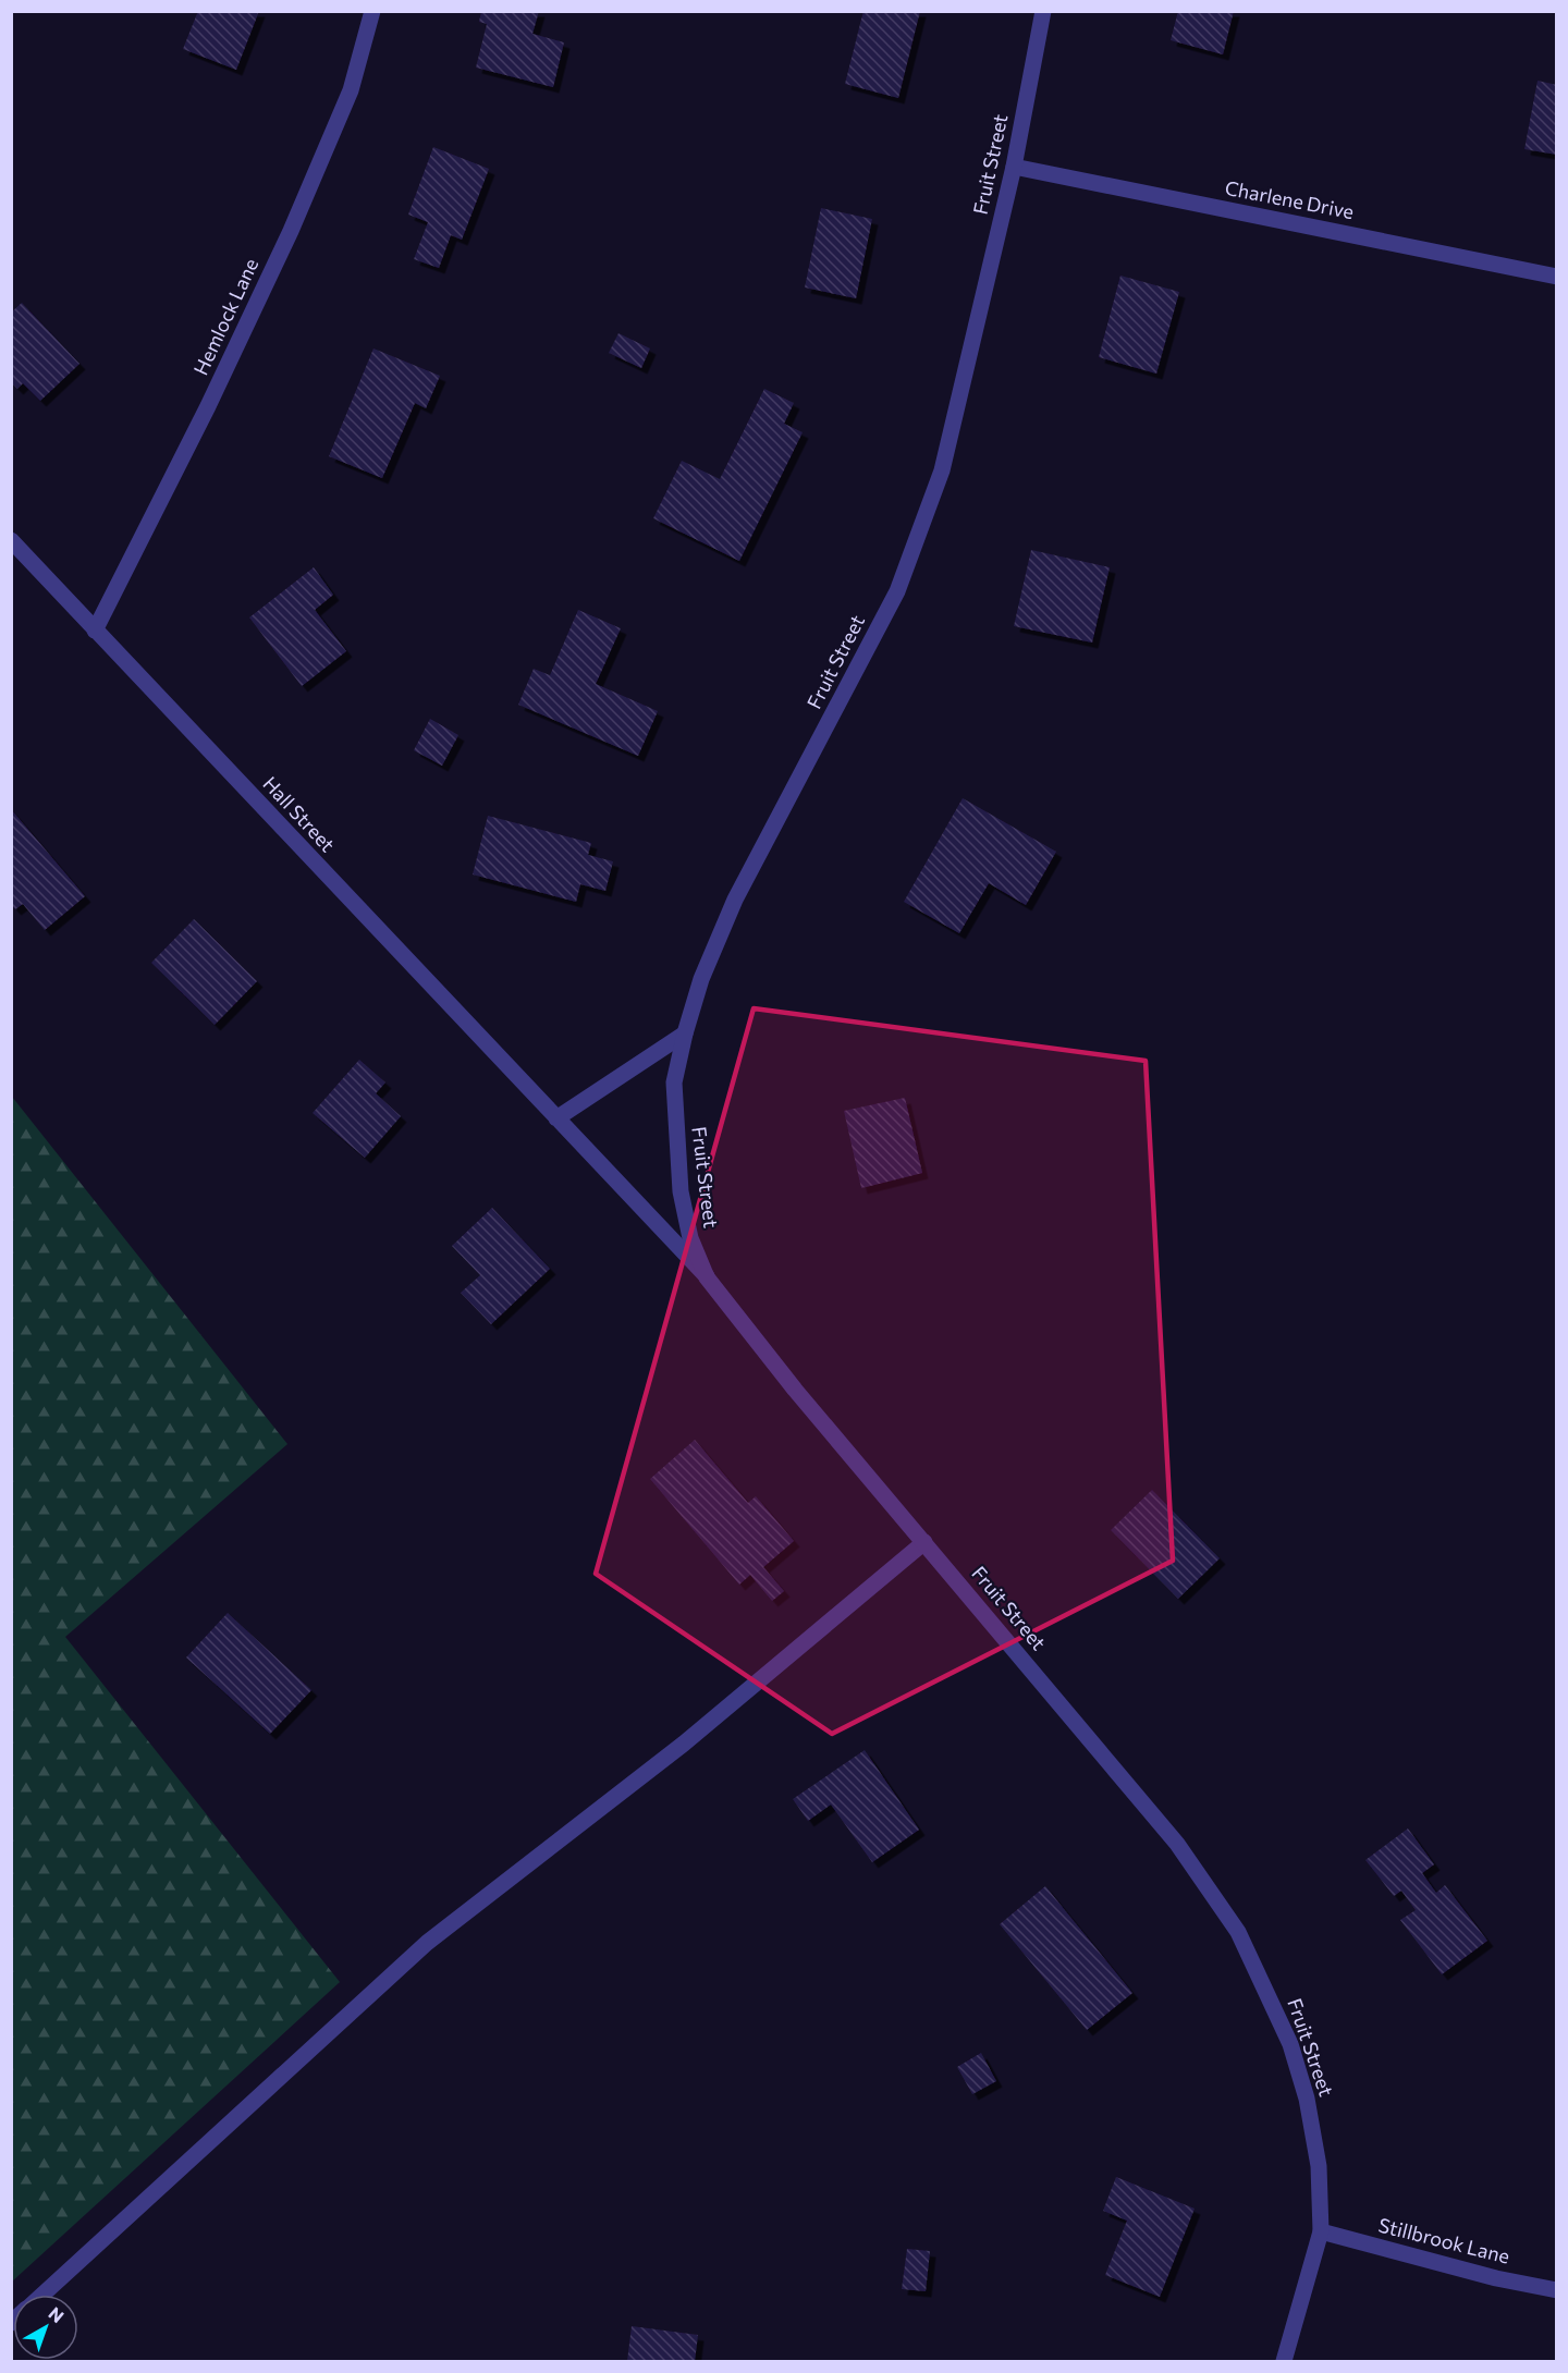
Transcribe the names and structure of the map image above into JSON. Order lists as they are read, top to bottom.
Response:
{
  "streets": {
    "street": [
      "Fruit Street",
      "Charlene Drive",
      "Hemlock Lane",
      "Hall Street",
      "Stillbrook Lane"
    ]
  },
  "crossings": [
    ["Fruit Street", "Charlene Drive"],
    ["Fruit Street", "Hall Street"],
    ["Fruit Street", "Stillbrook Lane"],
    ["Hemlock Lane", "Hall Street"]
  ],
  "north": "top right"
}
